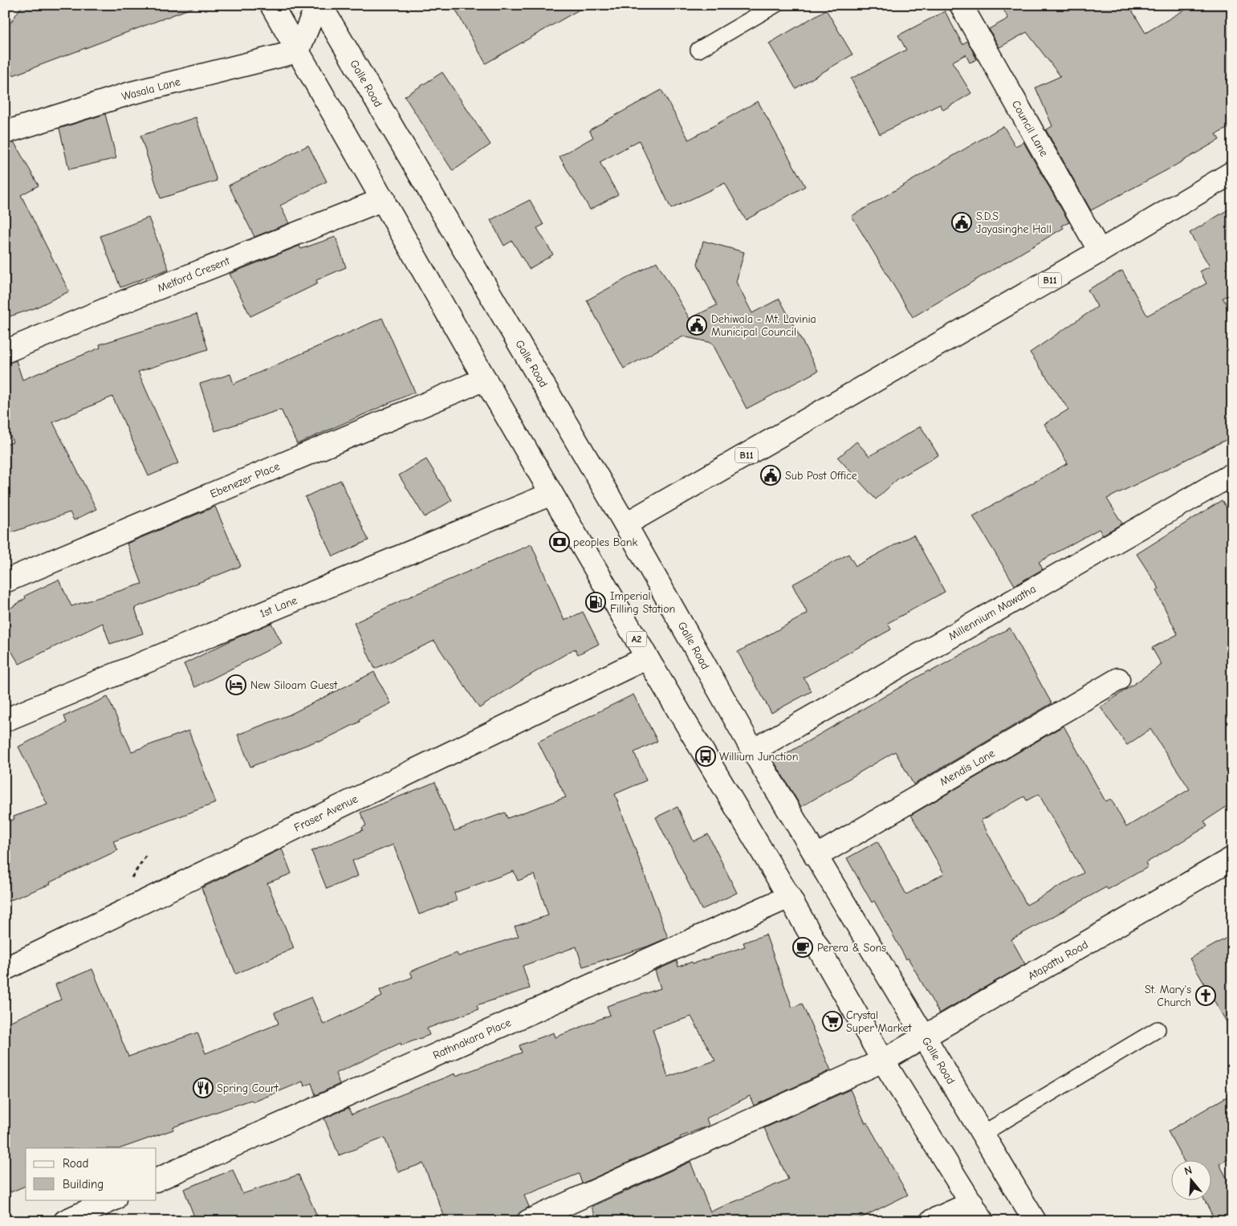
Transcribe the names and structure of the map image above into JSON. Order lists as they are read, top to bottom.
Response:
{
  "streets": {
    "main road": [
      "Galle Road",
      "Wasala Lane",
      "Council Lane",
      "Melford Cresent",
      "B11",
      "Ebenezer Place",
      "1st Lane",
      "Millennium Mawatha",
      "A2",
      "Mendis Lane",
      "Fraser Avenue",
      "Atapattu Road",
      "Rathnakara Place"
    ]
  },
  "crossings": [
    ["Galle Road", "B11"],
    ["Galle Road", "Millennium Mawatha"],
    ["Galle Road", "Mendis Lane"],
    ["Galle Road", "Atapattu Road"],
    ["Wasala Lane", "A2"],
    ["Council Lane", "B11"],
    ["Melford Cresent", "A2"],
    ["Ebenezer Place", "A2"],
    ["1st Lane", "A2"],
    ["A2", "Fraser Avenue"],
    ["A2", "Atapattu Road"],
    ["A2", "Rathnakara Place"]
  ],
  "places": {
    "public building": ["S.D.S Jayasinghe Hall", "Dehiwala - Mt. Lavinia Municipal Council", "Sub Post Office"],
    "bank": ["peoples Bank"],
    "fuel station": ["Imperial Filling Station"],
    "hotel": ["New Siloam Guest"],
    "bus stop": ["Willium Junction"],
    "cafe": ["Perera & Sons"],
    "church": ["St. Mary's Church"],
    "supermarket": ["Crystal Super Market"],
    "restaurant": ["Spring Court"]
  },
  "legend": ["Road", "Building"],
  "north": "top"
}
